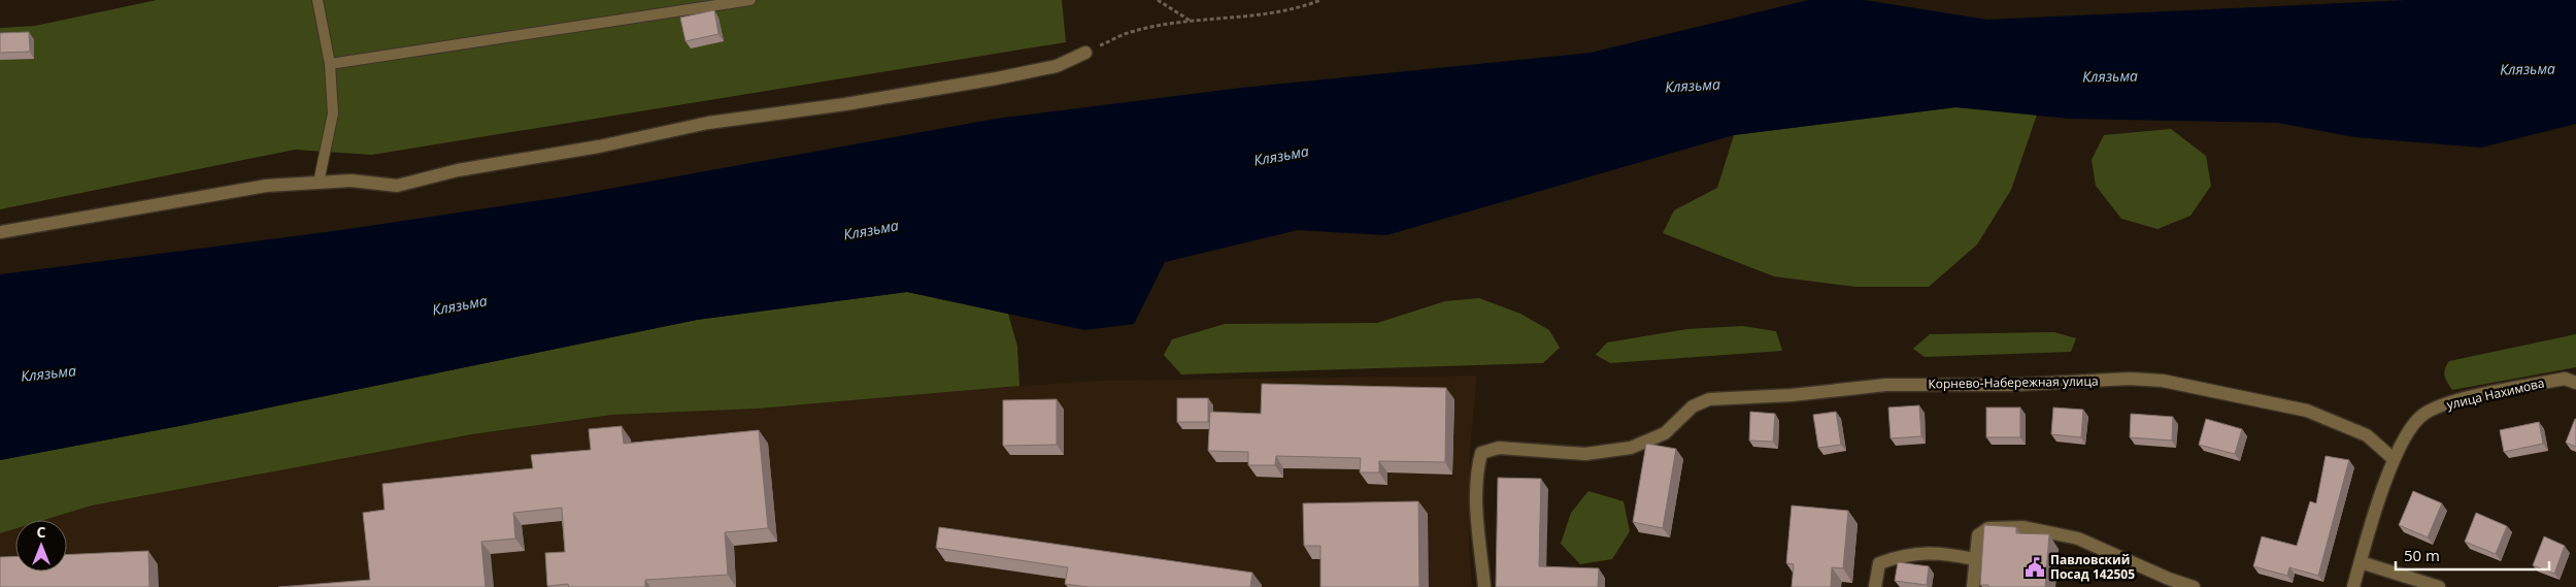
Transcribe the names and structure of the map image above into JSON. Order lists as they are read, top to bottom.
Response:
{
  "streets": {
    "street": ["Корнево-Набережная улица", "улица Нахимова"]
  },
  "crossings": [
    ["Корнево-Набережная улица", "улица Нахимова"]
  ],
  "water": ["Клязьма"],
  "places": {
    "public building": ["Павловский Посад 142505"]
  },
  "scale_bar": "50 m",
  "north": "top"
}
